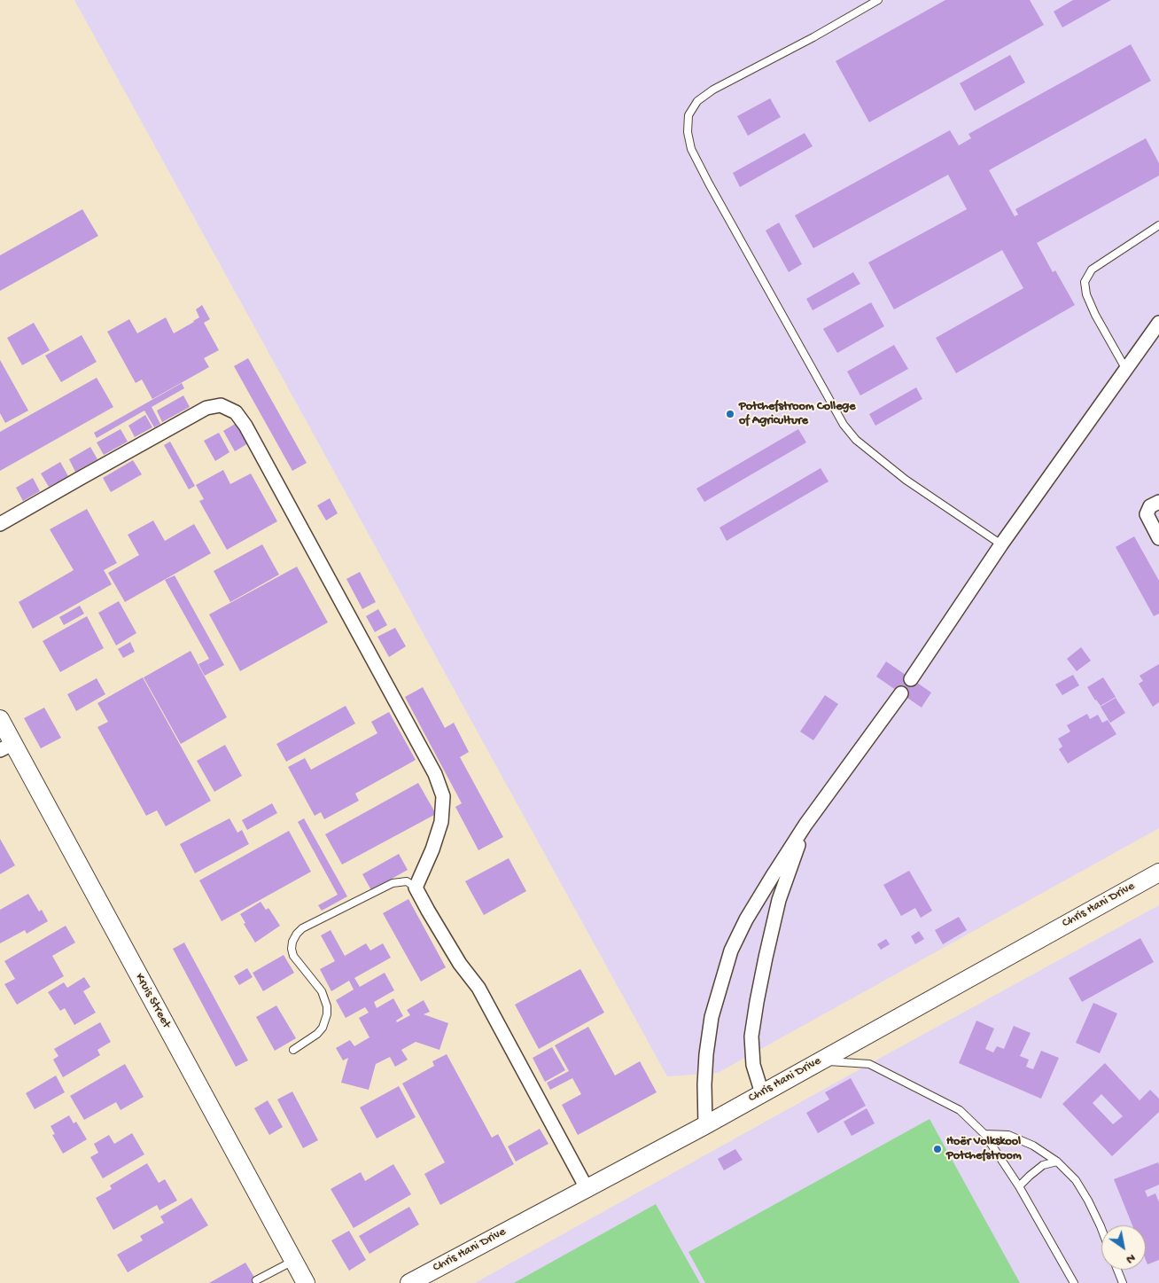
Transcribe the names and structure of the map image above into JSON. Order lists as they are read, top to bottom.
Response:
{
  "streets": {
    "street": ["Chris Hani Drive", "Kruis Street"]
  },
  "places": ["Potchefstroom College of Agriculture", "Hoër Volkskool Potchefstroom"],
  "north": "bottom right"
}
